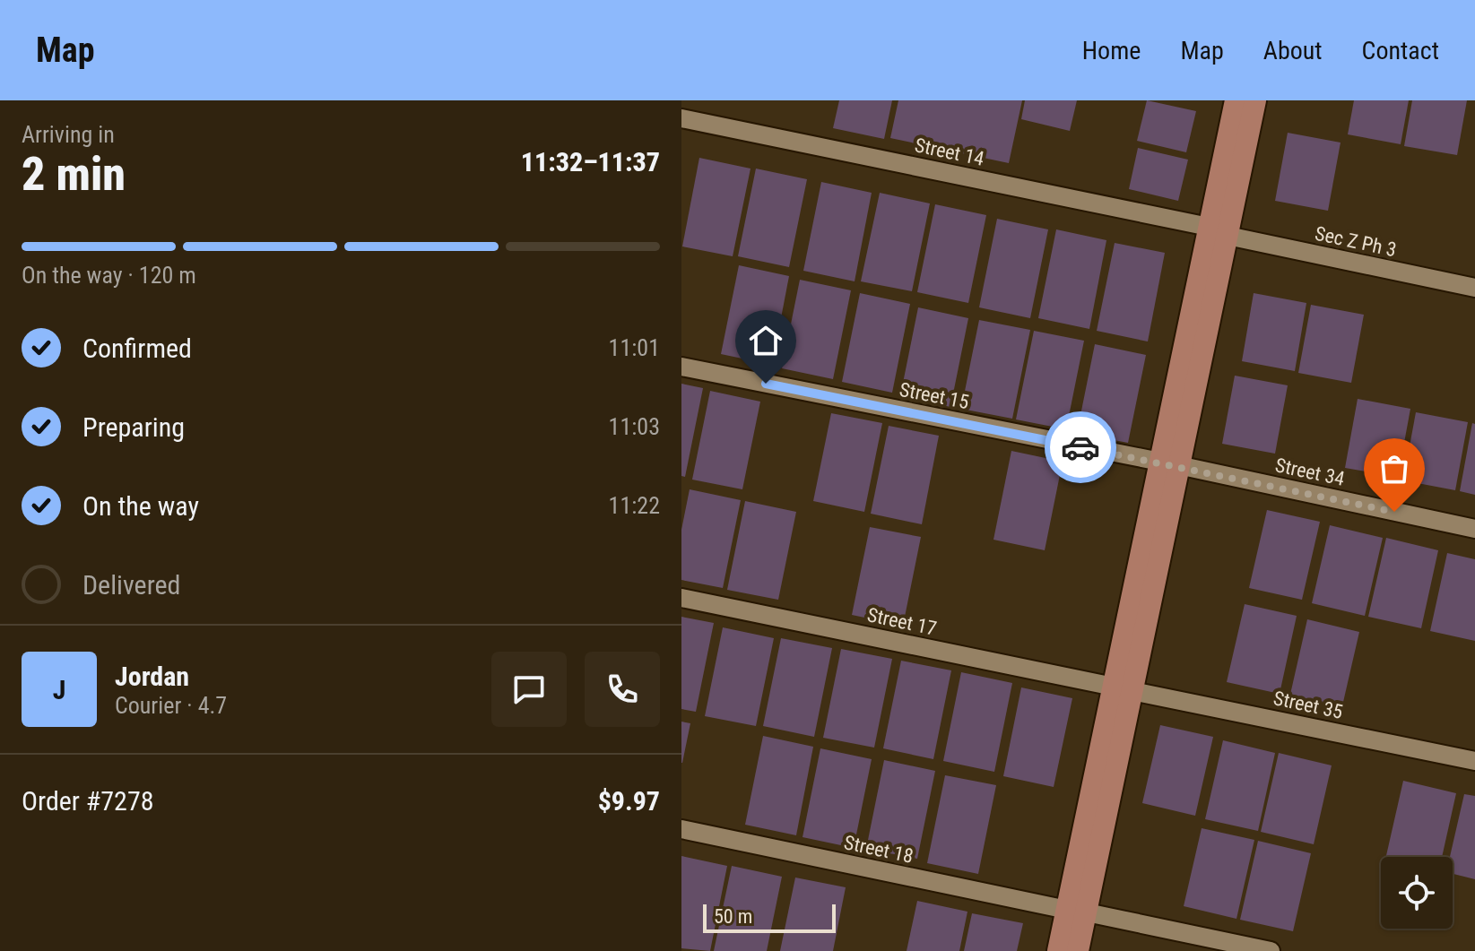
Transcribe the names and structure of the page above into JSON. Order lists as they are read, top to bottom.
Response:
{
  "streets": {
    "street": [
      "Street 14",
      "Sec Z Ph 3",
      "Street 15",
      "Street 34",
      "Street 17",
      "Street 35",
      "Street 18"
    ]
  },
  "crossings": [
    ["Street 14", "Sec Z Ph 3"],
    ["Street 15", "Street 34"],
    ["Street 17", "Street 35"]
  ],
  "scale_bar": "50 m",
  "page": {
    "header": "Map",
    "nav": [
      "Home",
      "Map",
      "About",
      "Contact"
    ],
    "heading": ["2 min", "Arriving in", "11:32–11:37"],
    "panel": [
      "Jordan",
      "Courier · 4.7",
      "Order #7278",
      "$9.97"
    ],
    "bar": "On the way · 120 m",
    "list": [
      ["Confirmed", "11:01"],
      ["Preparing", "11:03"],
      ["On the way", "11:22"],
      "Delivered"
    ],
    "round": "J",
    "scale": "50 m"
  }
}
